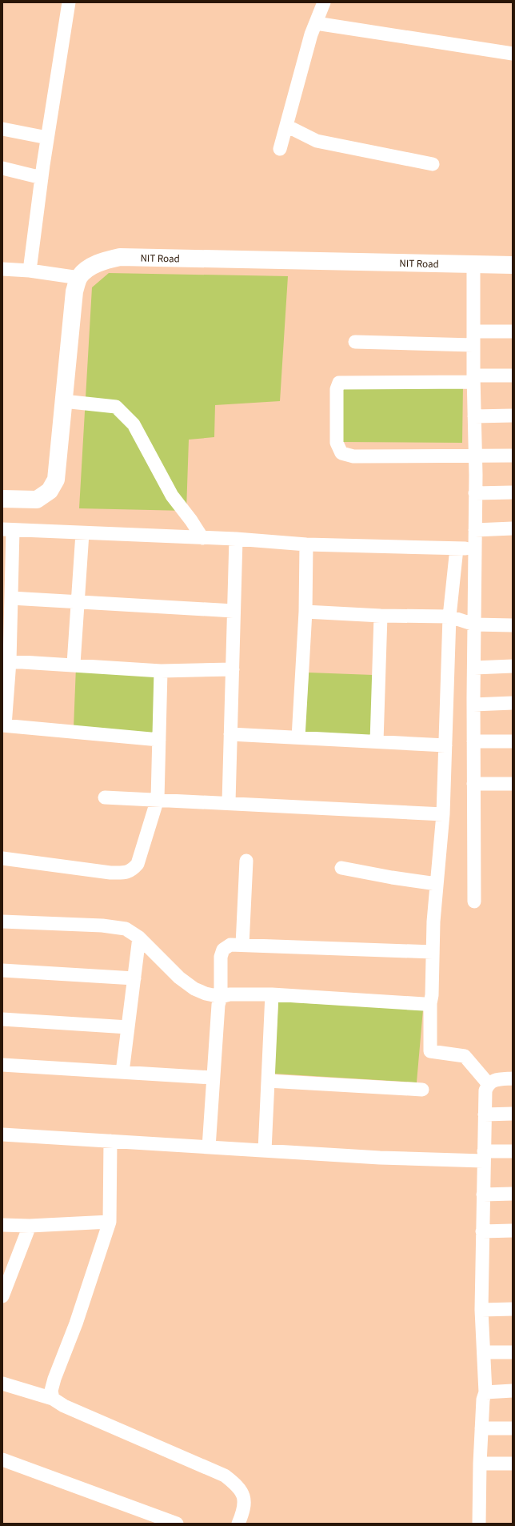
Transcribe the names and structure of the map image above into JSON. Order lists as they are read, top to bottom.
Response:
{
  "streets": {
    "main road": ["NIT Road"]
  }
}
